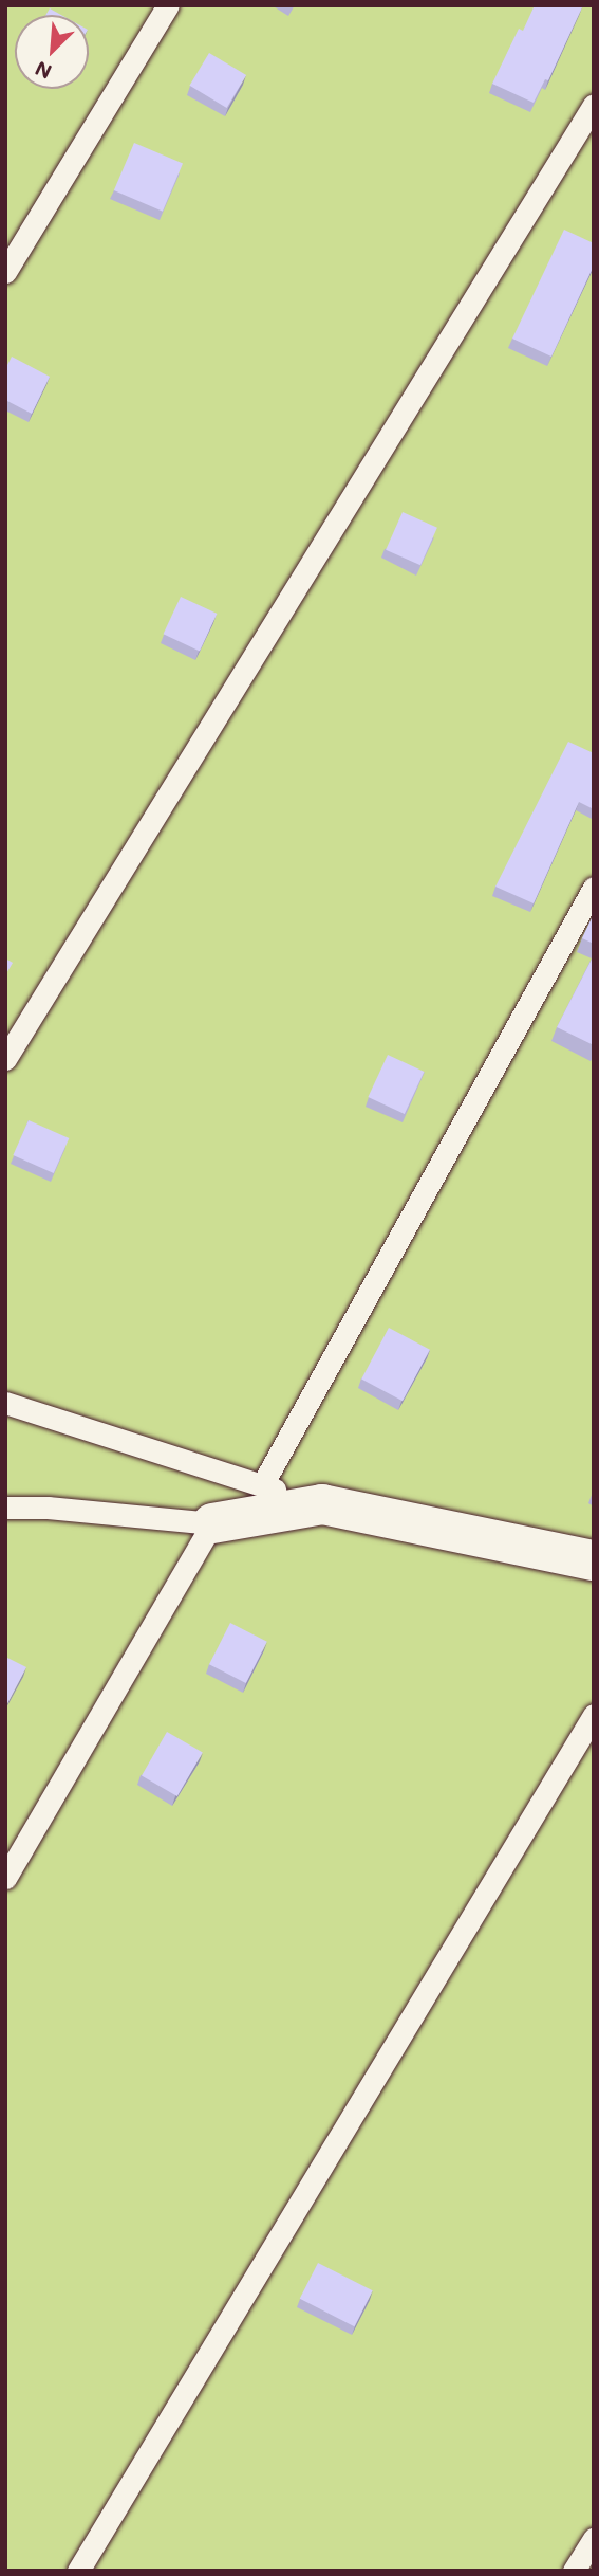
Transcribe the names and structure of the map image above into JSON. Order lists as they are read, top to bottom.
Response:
{
  "north": "bottom left"
}
